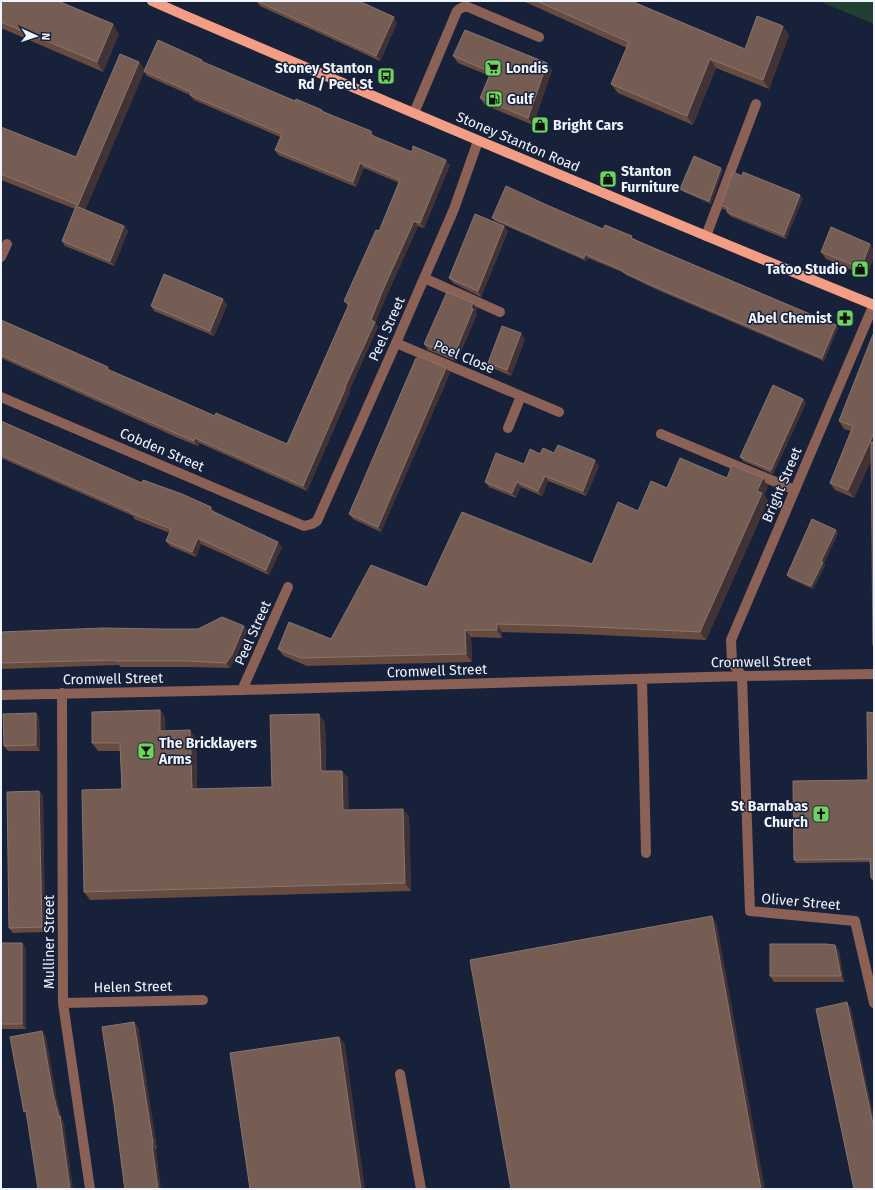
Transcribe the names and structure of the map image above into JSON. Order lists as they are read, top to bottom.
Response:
{
  "streets": {
    "main road": ["Stoney Stanton Road"],
    "street": [
      "Peel Street",
      "Peel Close",
      "Cobden Street",
      "Bright Street",
      "Cromwell Street",
      "Oliver Street",
      "Mulliner Street",
      "Helen Street"
    ]
  },
  "crossings": [
    ["Stoney Stanton Road", "Peel Street"],
    ["Stoney Stanton Road", "Bright Street"],
    ["Peel Street", "Peel Close"],
    ["Peel Street", "Cobden Street"],
    ["Peel Street", "Cromwell Street"],
    ["Bright Street", "Cromwell Street"],
    ["Bright Street", "Oliver Street"],
    ["Cromwell Street", "Oliver Street"],
    ["Cromwell Street", "Mulliner Street"],
    ["Mulliner Street", "Helen Street"]
  ],
  "places": {
    "supermarket": ["Londis"],
    "bus stop": ["Stoney Stanton Rd / Peel St"],
    "fuel station": ["Gulf"],
    "shop": ["Bright Cars", "Stanton Furniture", "Tatoo Studio"],
    "pharmacy": ["Abel Chemist"],
    "bar": ["The Bricklayers Arms"],
    "church": ["St Barnabas Church"]
  },
  "north": "right"
}
